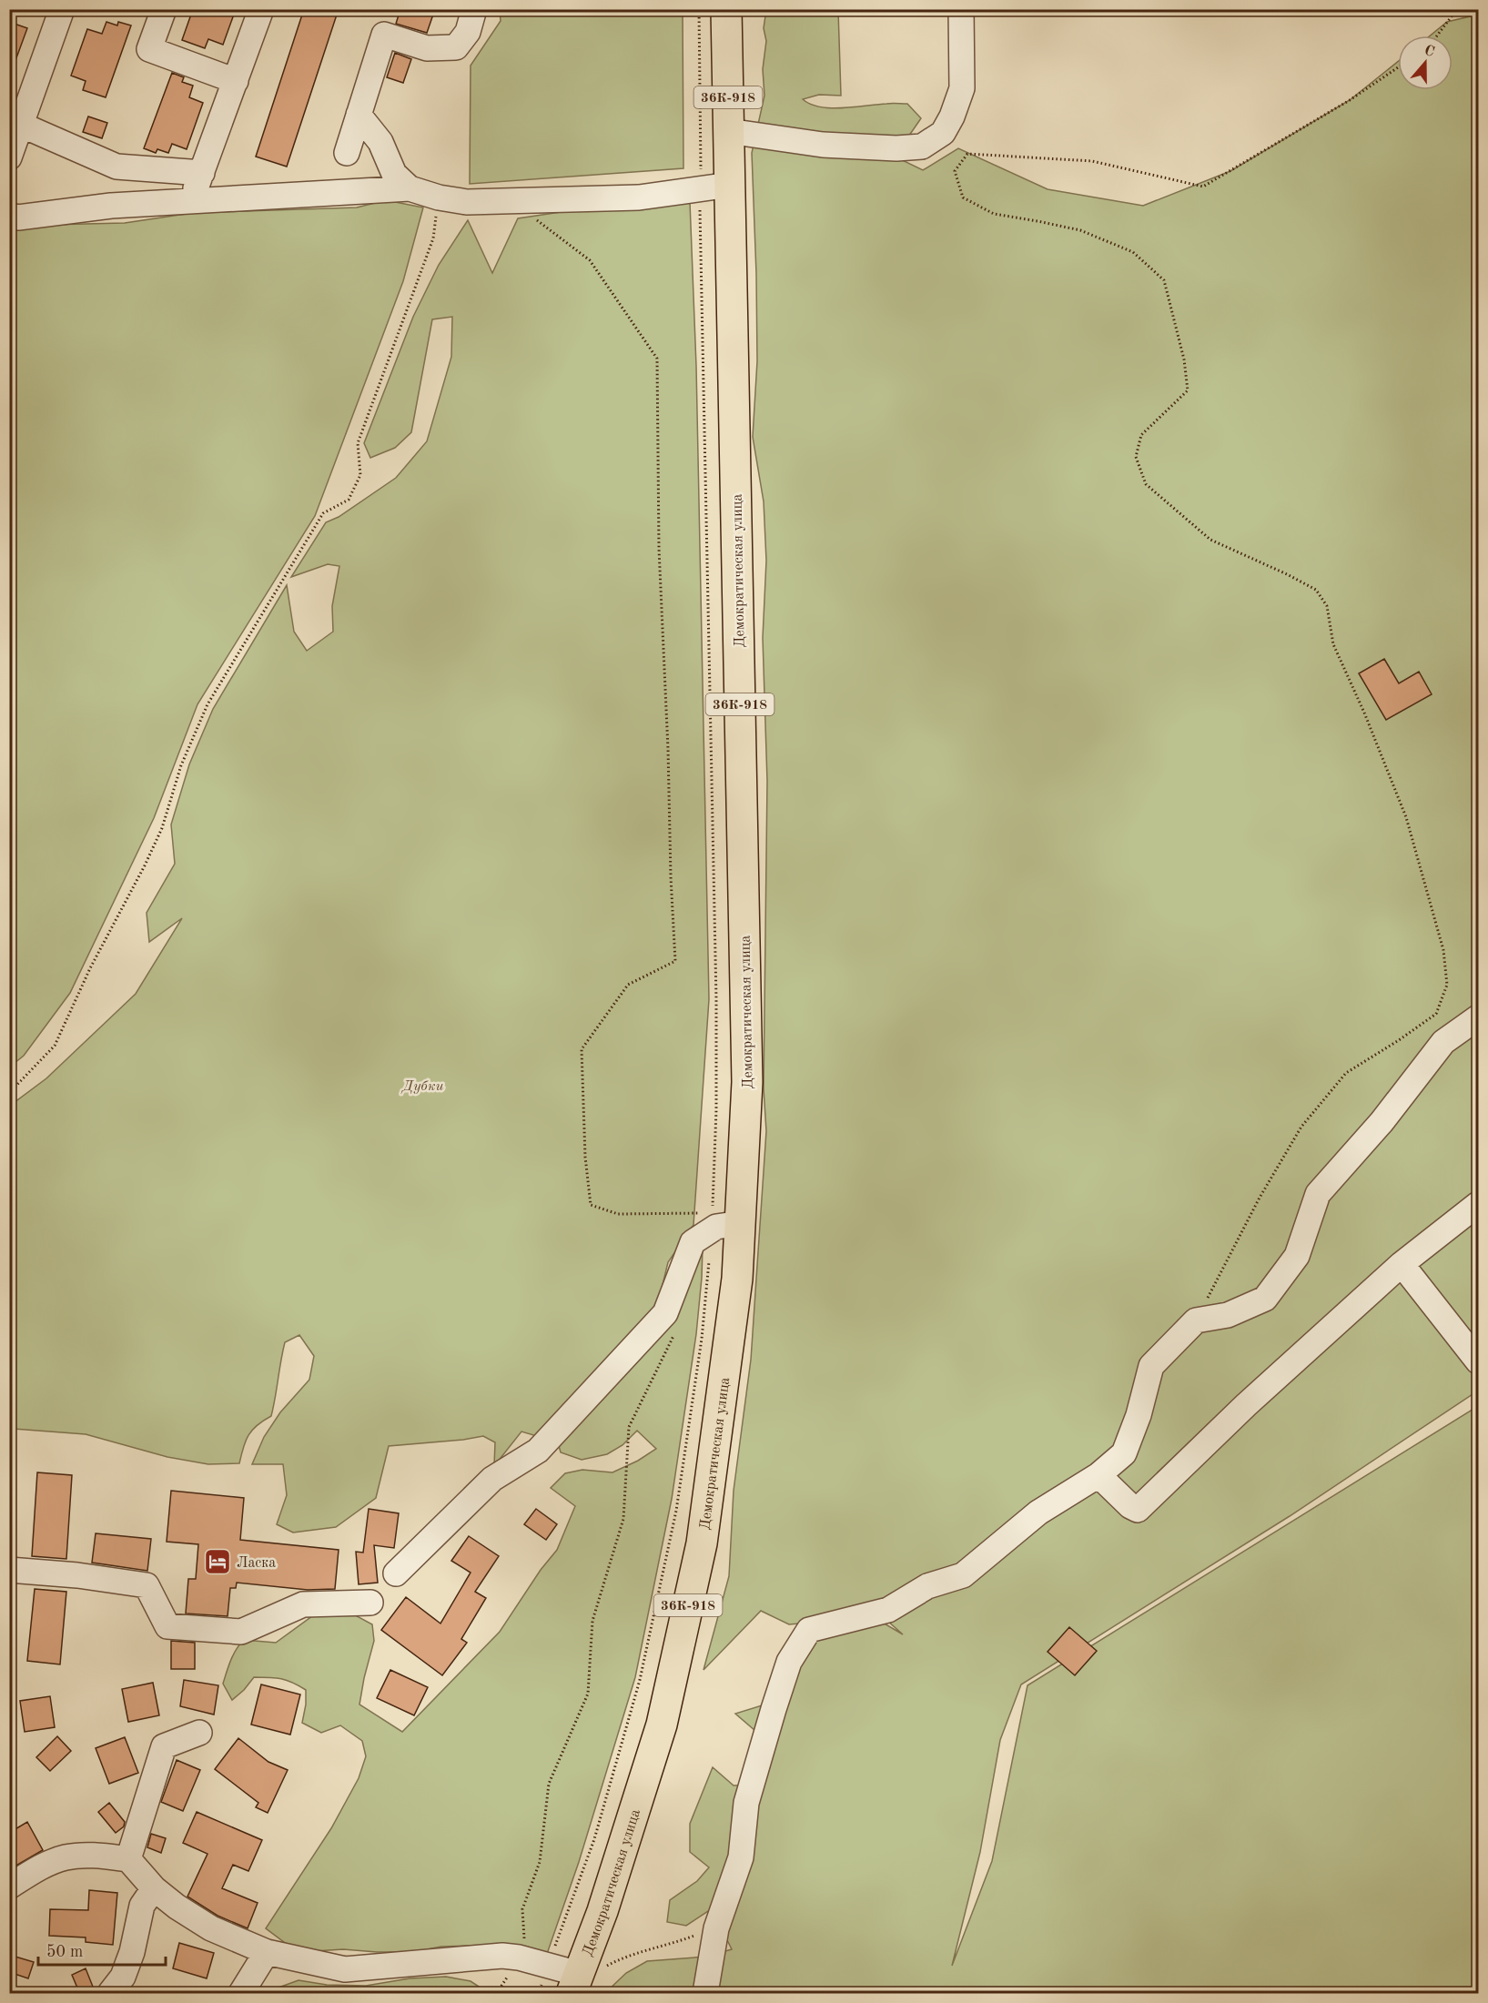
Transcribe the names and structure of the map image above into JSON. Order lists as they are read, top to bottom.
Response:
{
  "streets": {
    "main road": ["36К-918", "Демократическая улица"]
  },
  "parks": ["Дубки"],
  "places": {
    "hotel": ["Ласка"]
  },
  "scale_bar": "50 m",
  "north": "top"
}
